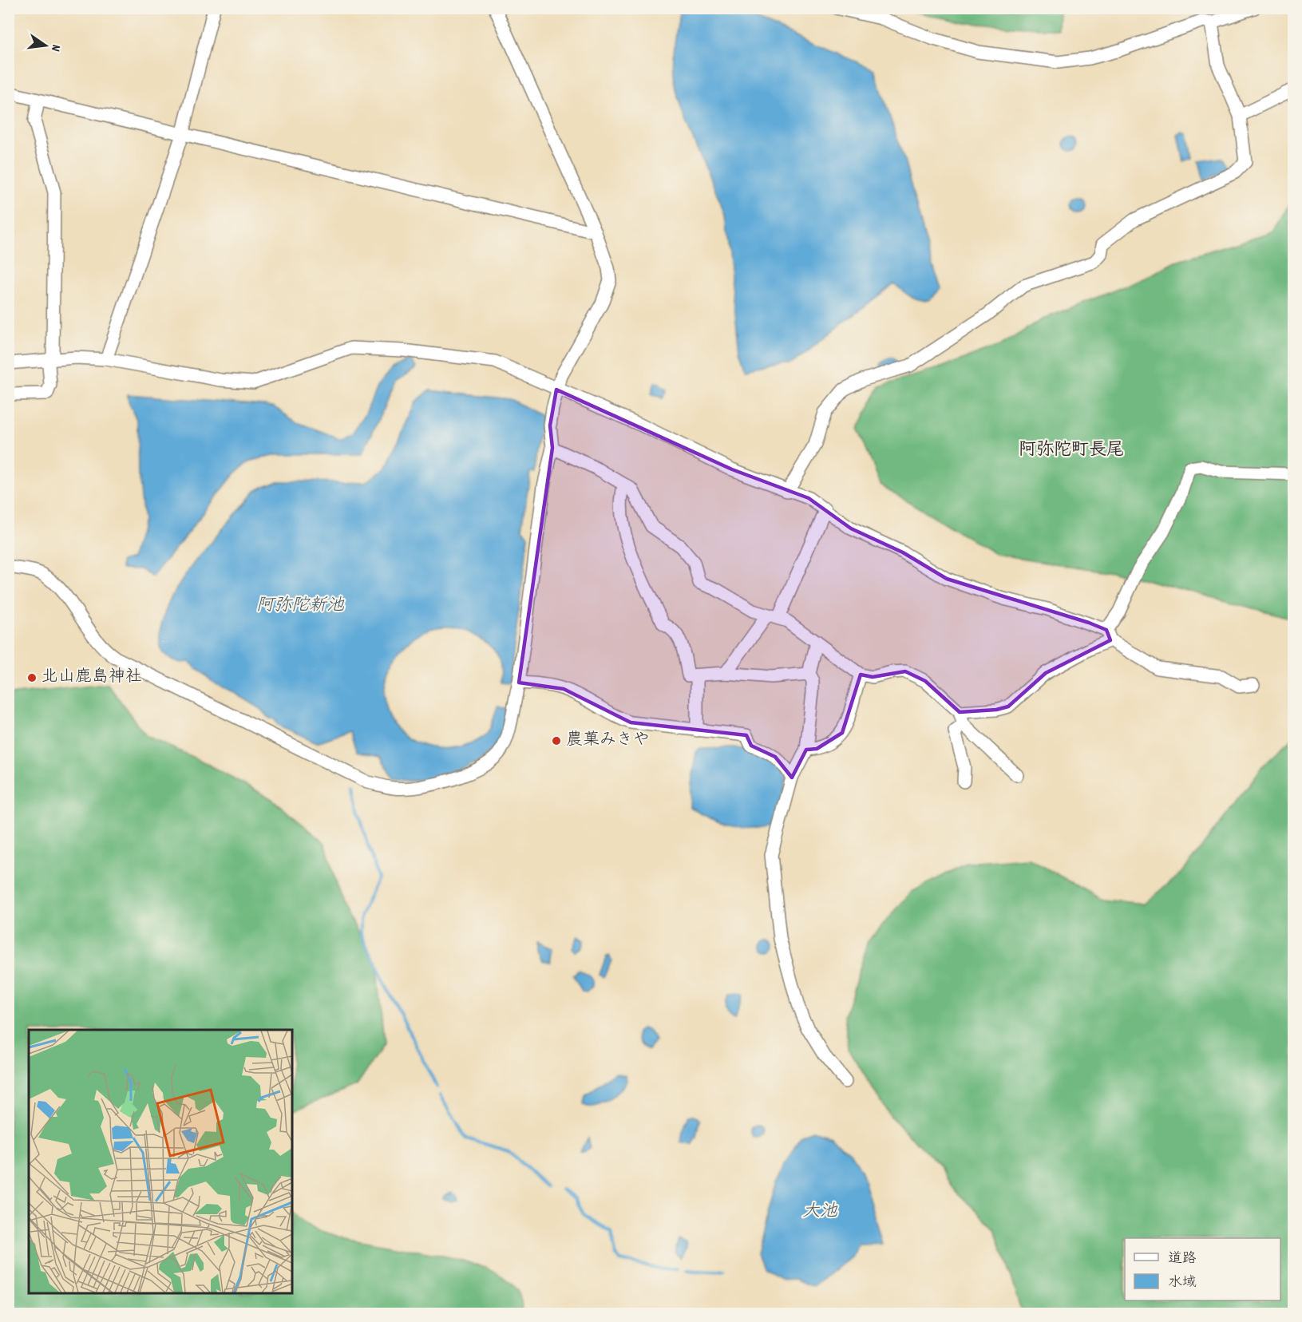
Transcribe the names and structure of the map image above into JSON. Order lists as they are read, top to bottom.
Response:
{
  "districts": ["阿弥陀町長尾"],
  "water": ["阿弥陀新池", "大池"],
  "places": ["北山鹿島神社", "農菓みきや"],
  "legend": ["道路", "水域"],
  "north": "right"
}
